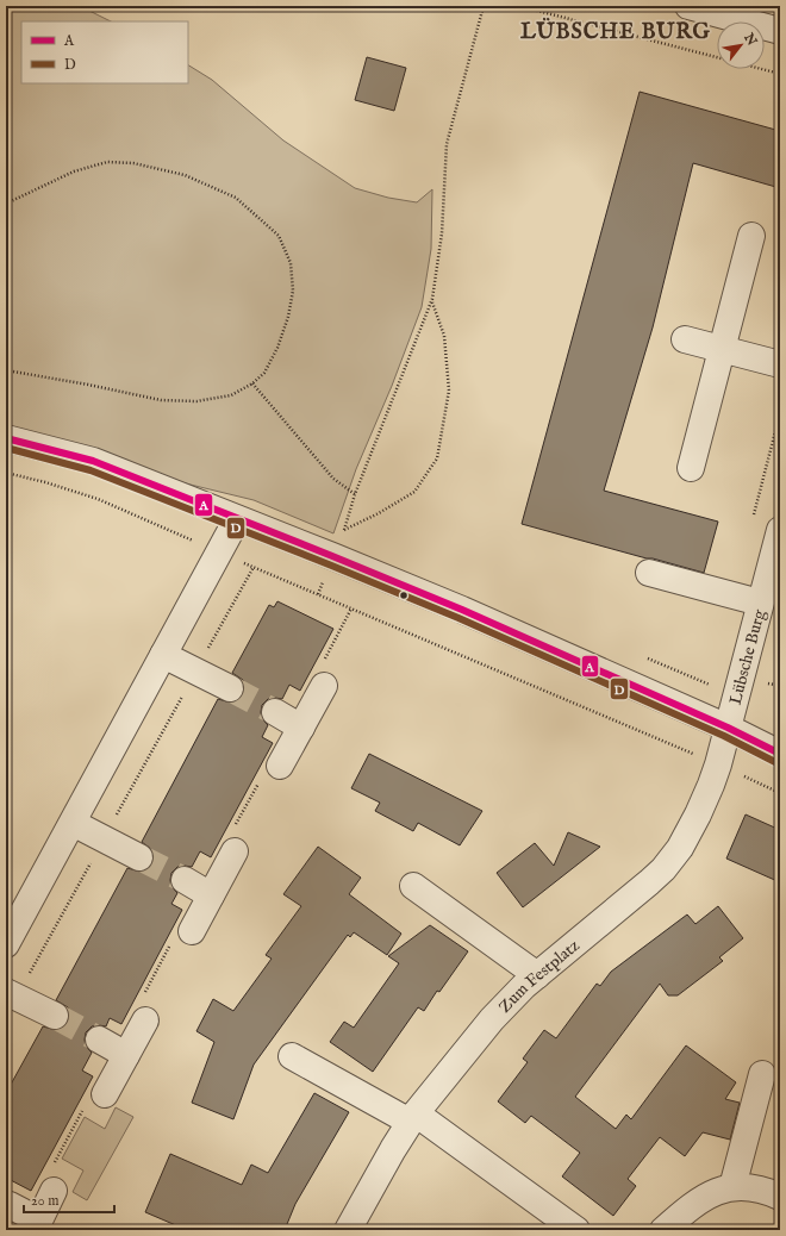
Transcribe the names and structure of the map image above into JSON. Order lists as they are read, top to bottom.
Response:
{
  "streets": {
    "street": ["Lübsche Burg", "Zum Festplatz"]
  },
  "crossings": [
    ["Lübsche Burg", "Zum Festplatz"]
  ],
  "districts": ["LÜBSCHE BURG"],
  "lines": ["transit line A", "transit line D"],
  "legend": ["A", "D"],
  "scale_bar": "20 m",
  "north": "top right"
}
